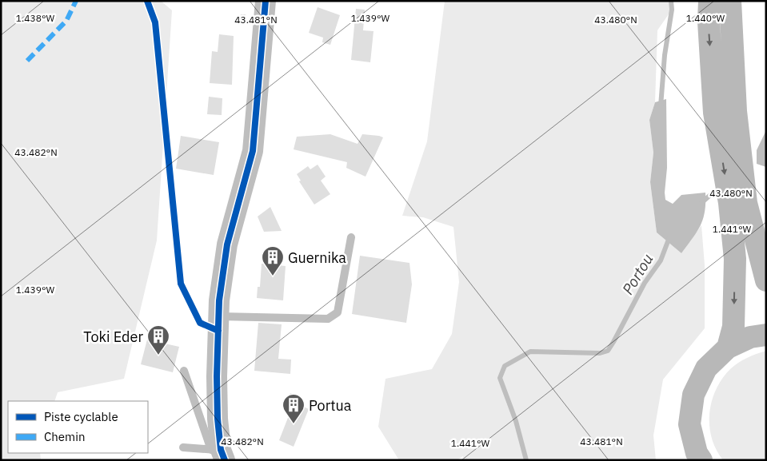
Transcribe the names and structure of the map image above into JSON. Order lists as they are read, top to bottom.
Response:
{
  "water": ["Portou"],
  "places": {
    "building": ["Guernika", "Toki Eder", "Portua"]
  },
  "legend": ["Piste cyclable", "Chemin"],
  "coordinates": [
    "1.439°W",
    "1.440°W",
    "1.438°W",
    "43.481°N",
    "43.480°N",
    "43.482°N",
    "1.441°W"
  ]
}
